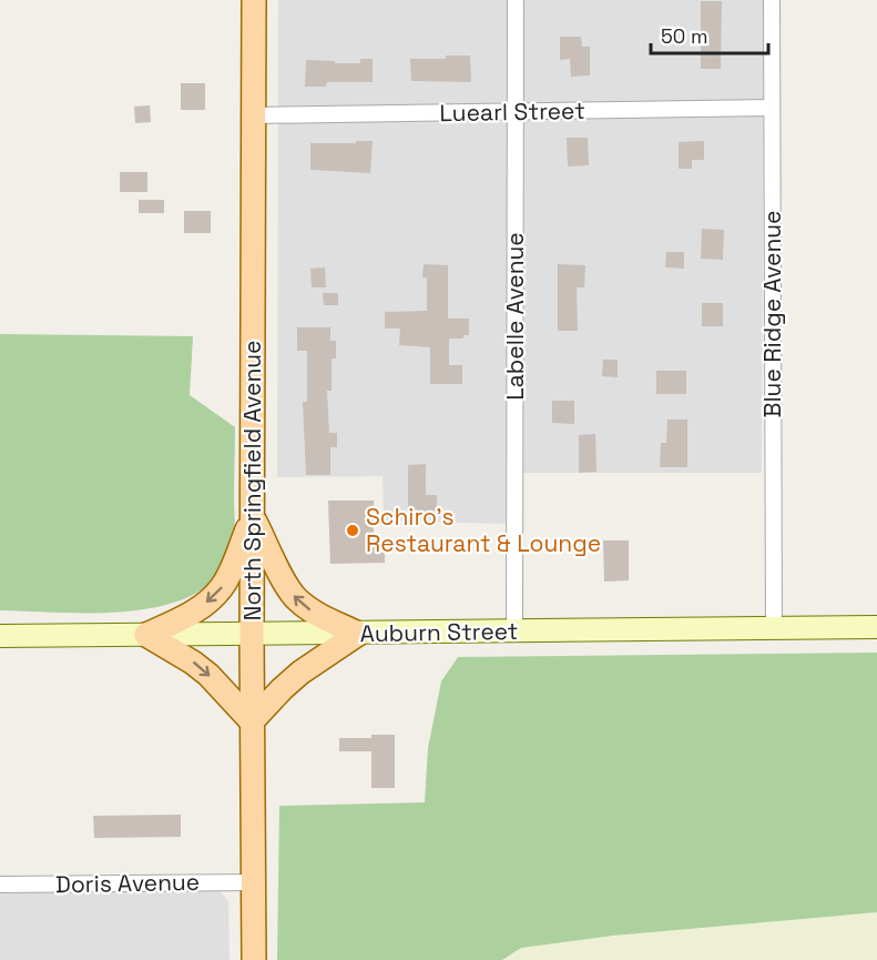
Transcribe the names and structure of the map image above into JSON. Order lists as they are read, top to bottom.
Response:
{
  "streets": {
    "main road": ["North Springfield Avenue", "Auburn Street"],
    "street": [
      "Luearl Street",
      "Blue Ridge Avenue",
      "Labelle Avenue",
      "Doris Avenue"
    ]
  },
  "crossings": [
    ["Luearl Street", "Blue Ridge Avenue"],
    ["Luearl Street", "Labelle Avenue"],
    ["Luearl Street", "North Springfield Avenue"],
    ["Blue Ridge Avenue", "Auburn Street"],
    ["Labelle Avenue", "Auburn Street"],
    ["North Springfield Avenue", "Auburn Street"],
    ["North Springfield Avenue", "Doris Avenue"]
  ],
  "places": ["Schiro's Restaurant & Lounge"],
  "scale_bar": "50 m"
}
